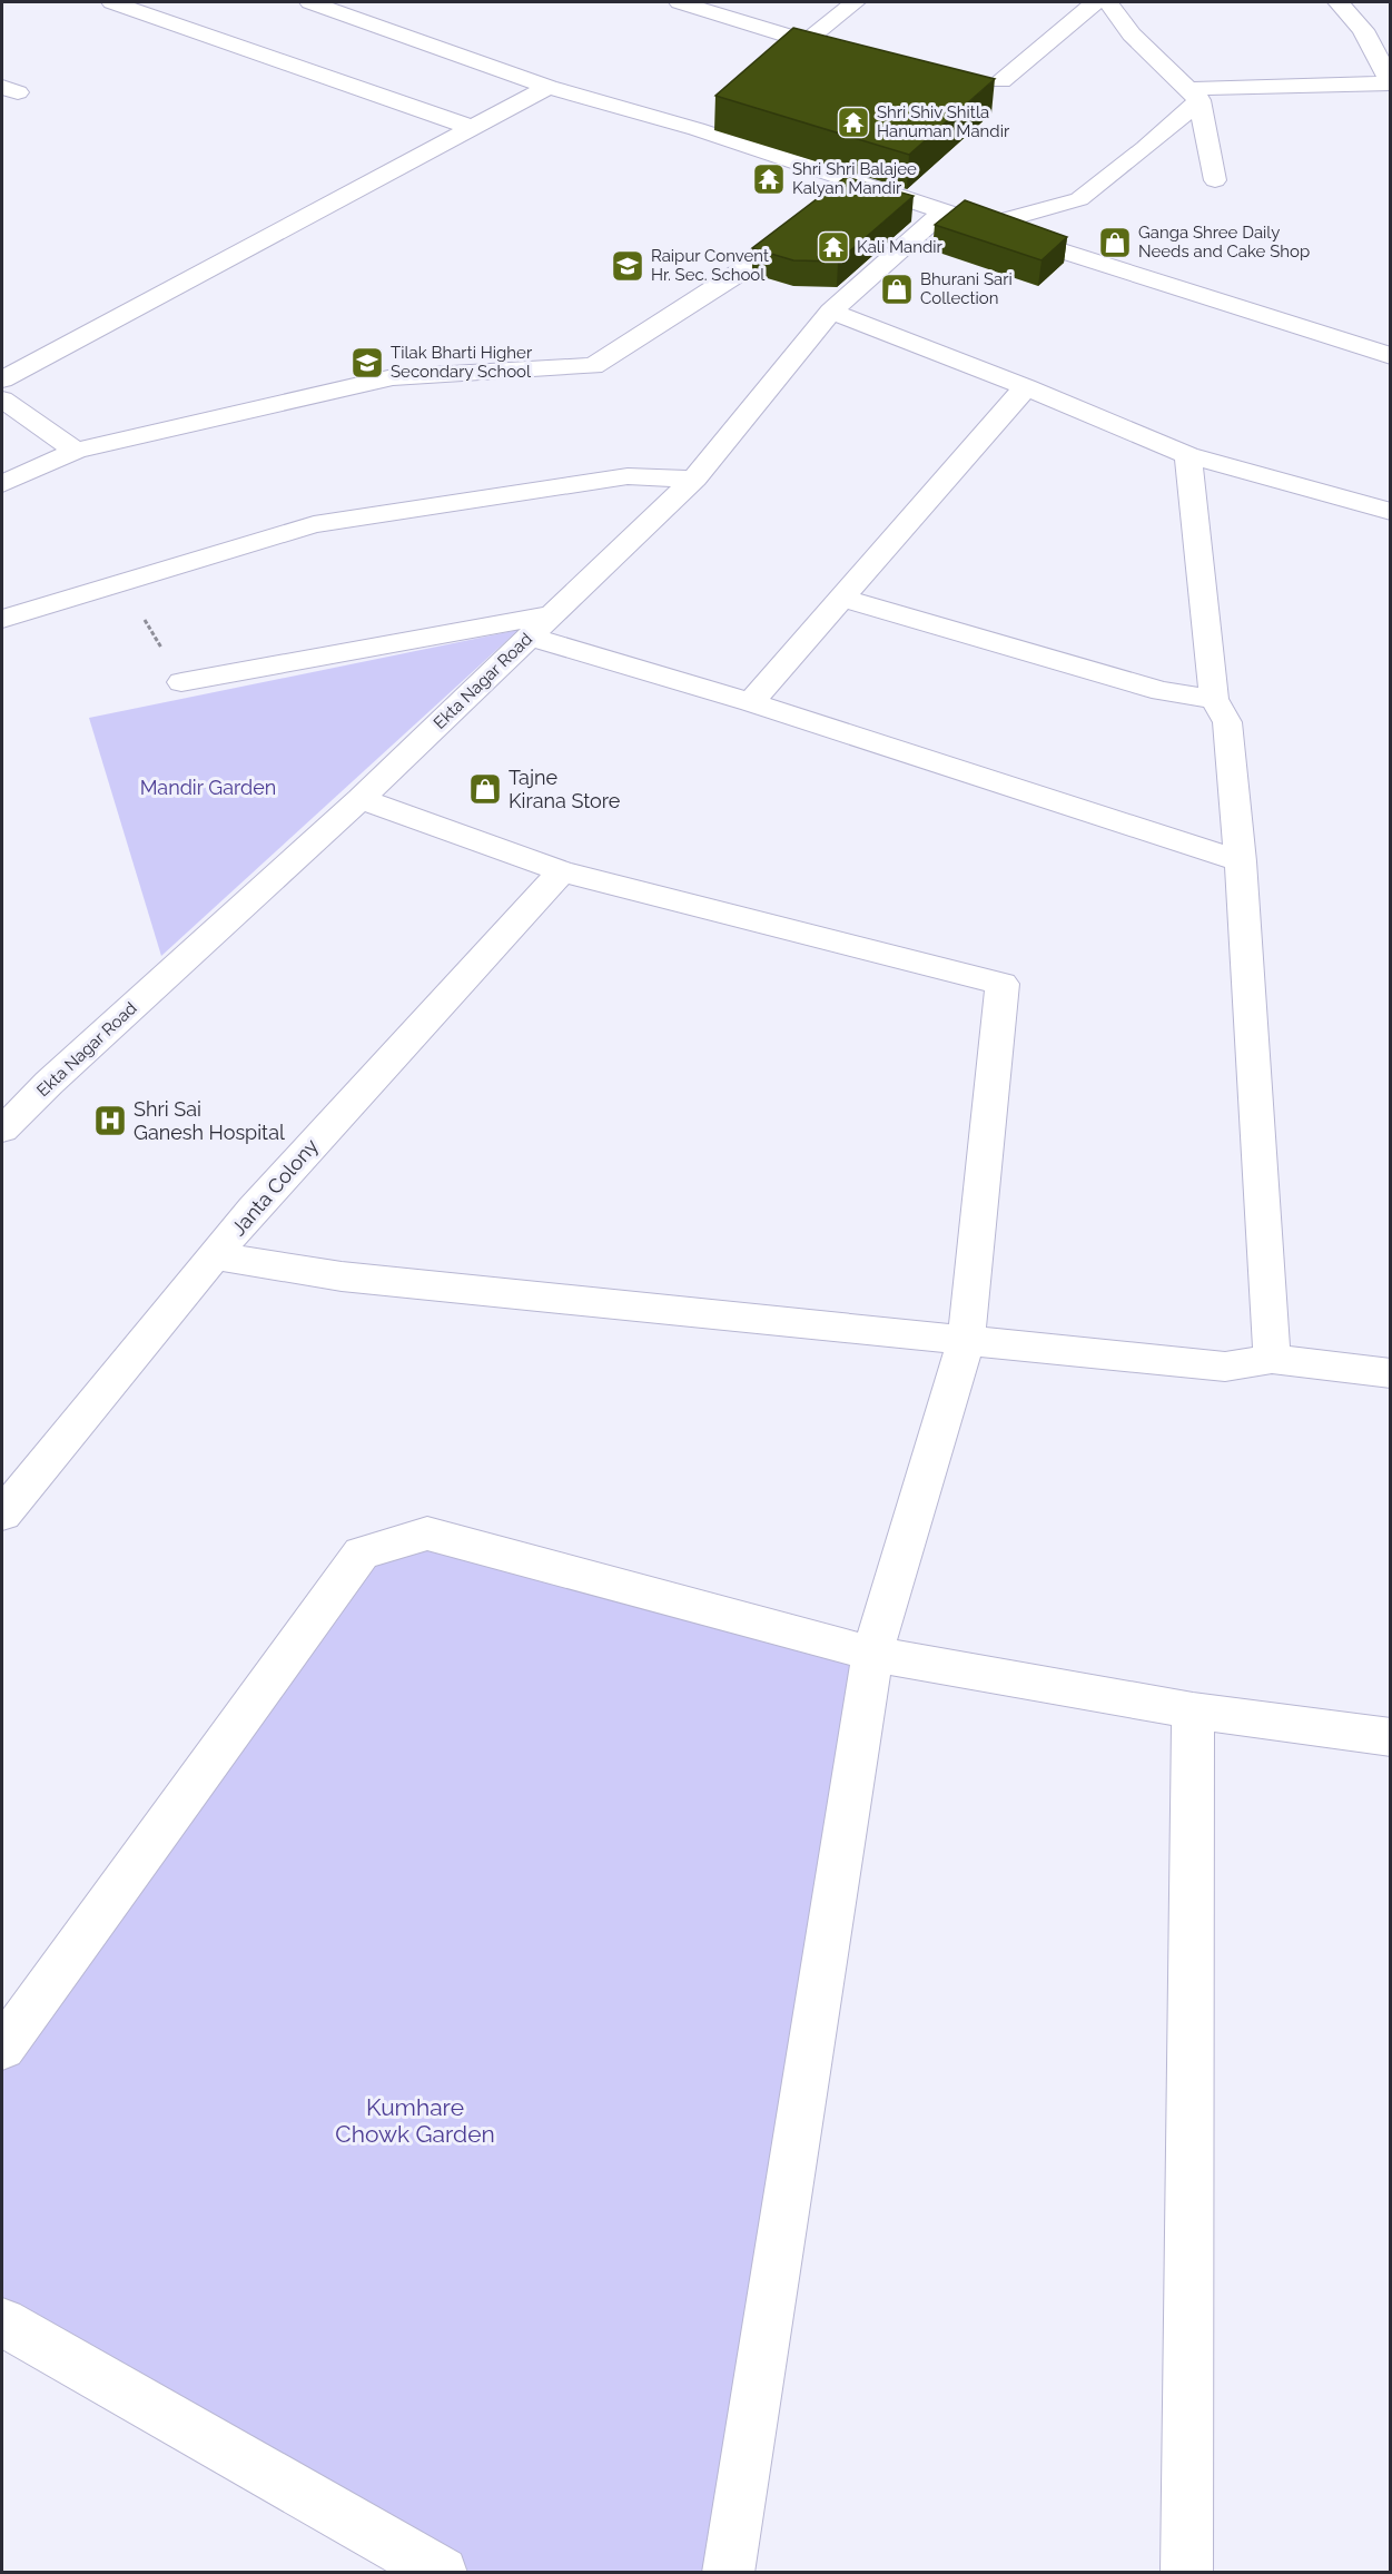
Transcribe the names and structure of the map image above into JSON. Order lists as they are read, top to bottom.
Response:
{
  "streets": {
    "street": ["Ekta Nagar Road", "Janta Colony"]
  },
  "parks": ["Mandir Garden", "Kumhare Chowk Garden"],
  "places": {
    "temple": ["Shri Shiv Shitla Hanuman Mandir", "Shri Shri Balajee Kalyan Mandir", "Kali Mandir"],
    "shop": ["Ganga Shree Daily Needs and Cake Shop", "Bhurani Sari Collection", "Tajne Kirana Store"],
    "school or university": ["Raipur Convent Hr. Sec. School", "Tilak Bharti Higher Secondary School"],
    "hospital": ["Shri Sai Ganesh Hospital"]
  }
}
